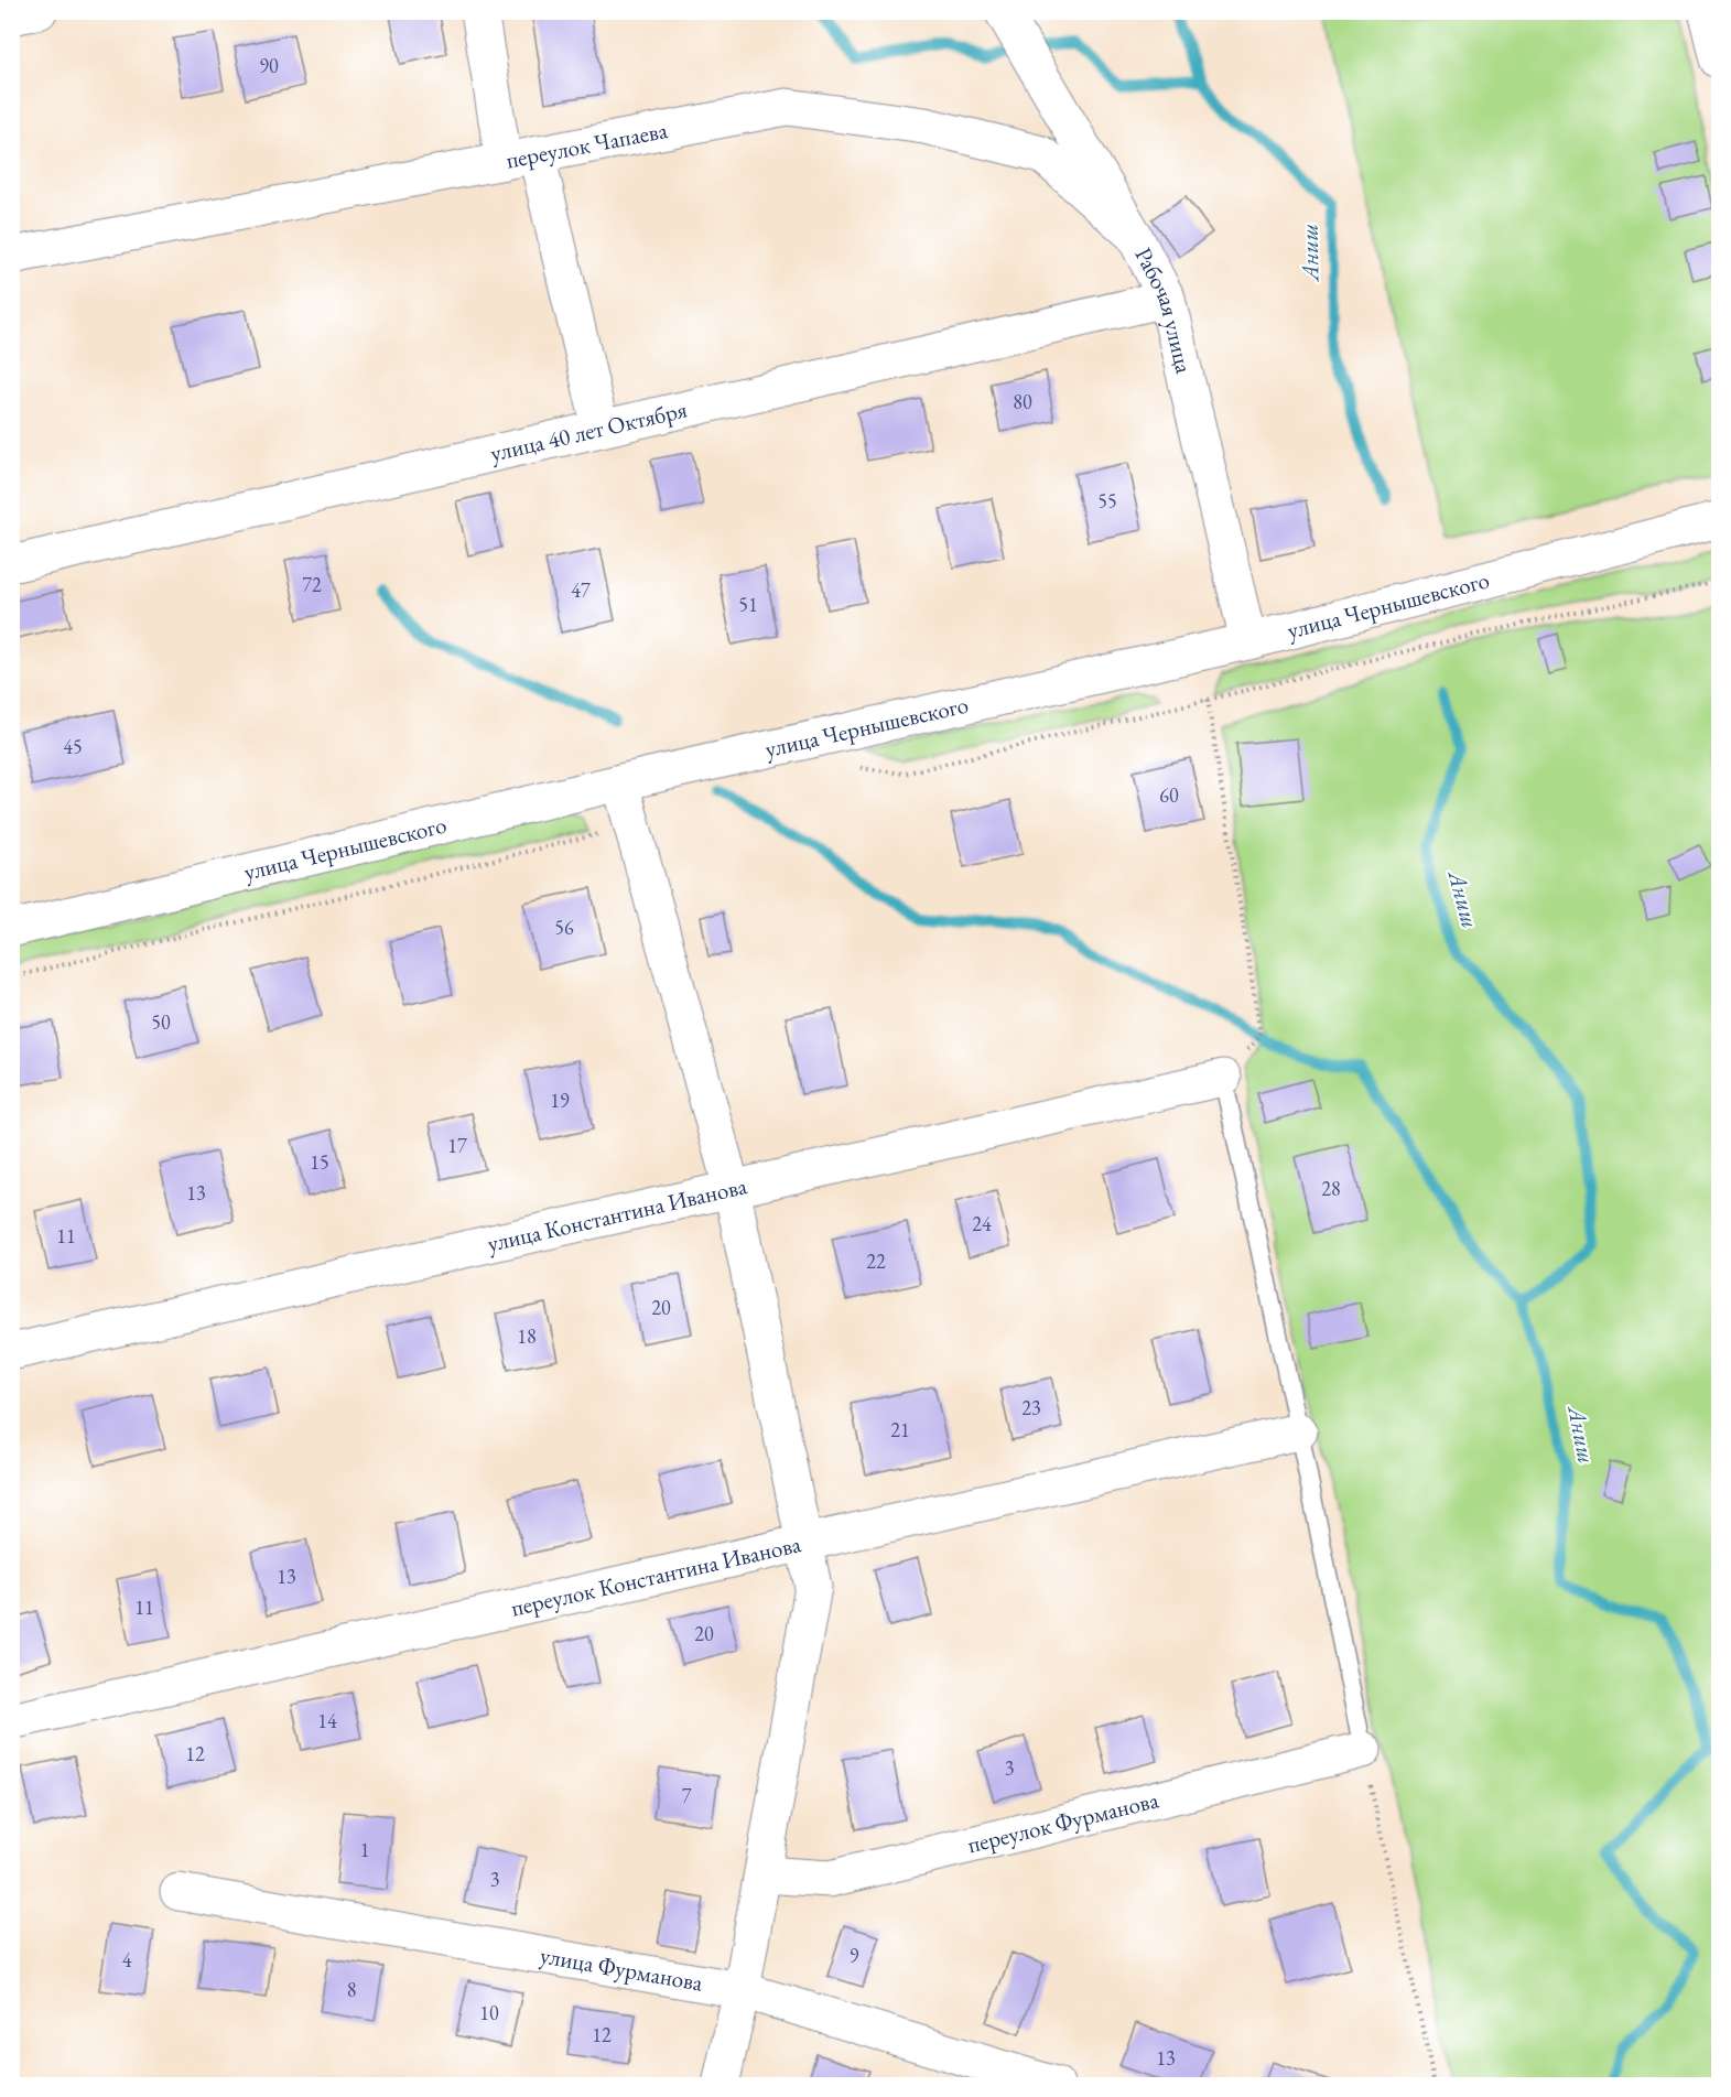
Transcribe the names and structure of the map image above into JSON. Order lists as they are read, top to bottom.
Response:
{
  "streets": {
    "street": [
      "переулок Чапаева",
      "Рабочая улица",
      "улица 40 лет Октября",
      "улица Чернышевского",
      "улица Константина Иванова",
      "переулок Константина Иванова",
      "переулок Фурманова",
      "улица Фурманова"
    ]
  },
  "crossings": [
    ["переулок Чапаева", "Рабочая улица"],
    ["Рабочая улица", "улица 40 лет Октября"],
    ["Рабочая улица", "улица Чернышевского"]
  ],
  "water": ["Аниш"],
  "house_numbers": [
    "90",
    "80",
    "55",
    "72",
    "47",
    "51",
    "45",
    "60",
    "56",
    "50",
    "19",
    "17",
    "15",
    "28",
    "13",
    "24",
    "11",
    "22",
    "20",
    "18",
    "23",
    "21",
    "13",
    "11",
    "20",
    "14",
    "12",
    "3",
    "7",
    "1",
    "3",
    "9",
    "4",
    "8",
    "10",
    "12",
    "13"
  ]
}
